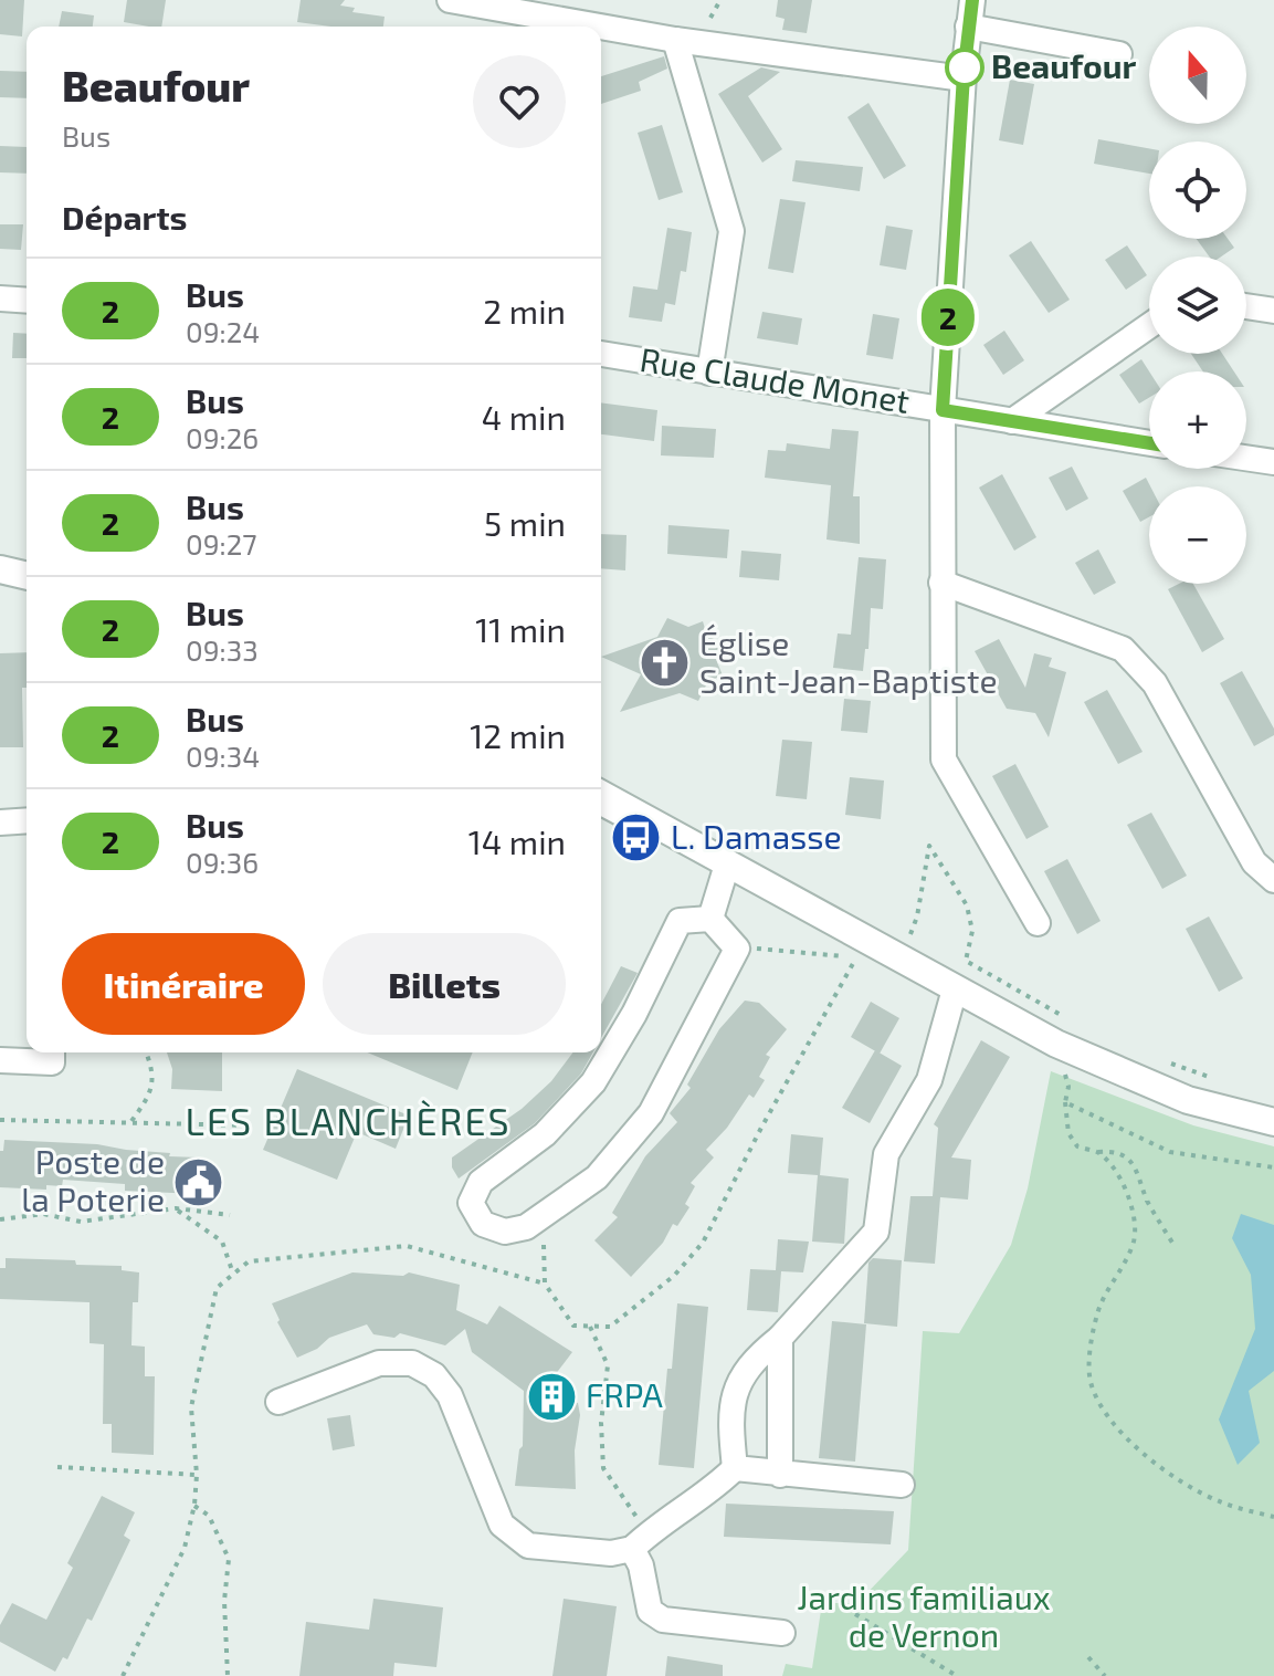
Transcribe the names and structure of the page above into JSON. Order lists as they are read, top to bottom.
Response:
{
  "streets": {
    "street": ["Rue Claude Monet"]
  },
  "districts": ["LES BLANCHÈRES"],
  "parks": ["Jardins familiaux de Vernon"],
  "places": {
    "other": ["Beaufour"],
    "church": ["Église Saint-Jean-Baptiste"],
    "bus stop": ["L. Damasse"],
    "public building": ["Poste de la Poterie"],
    "building": ["FRPA"]
  },
  "lines": ["bus line 2"],
  "north": "top",
  "page": {
    "on_map": "2",
    "map_buttons": ["+", "−"],
    "heading": [
      ["Beaufour", "Bus"],
      "Départs"
    ],
    "list": [
      {
        "mark": "2",
        "name": "Bus",
        "note": "09:24",
        "value": "2 min"
      },
      {
        "mark": "2",
        "name": "Bus",
        "note": "09:26",
        "value": "4 min"
      },
      {
        "mark": "2",
        "name": "Bus",
        "note": "09:27",
        "value": "5 min"
      },
      {
        "mark": "2",
        "name": "Bus",
        "note": "09:33",
        "value": "11 min"
      },
      {
        "mark": "2",
        "name": "Bus",
        "note": "09:34",
        "value": "12 min"
      },
      {
        "mark": "2",
        "name": "Bus",
        "note": "09:36",
        "value": "14 min"
      }
    ],
    "buttons": ["Itinéraire", "Billets"]
  }
}
